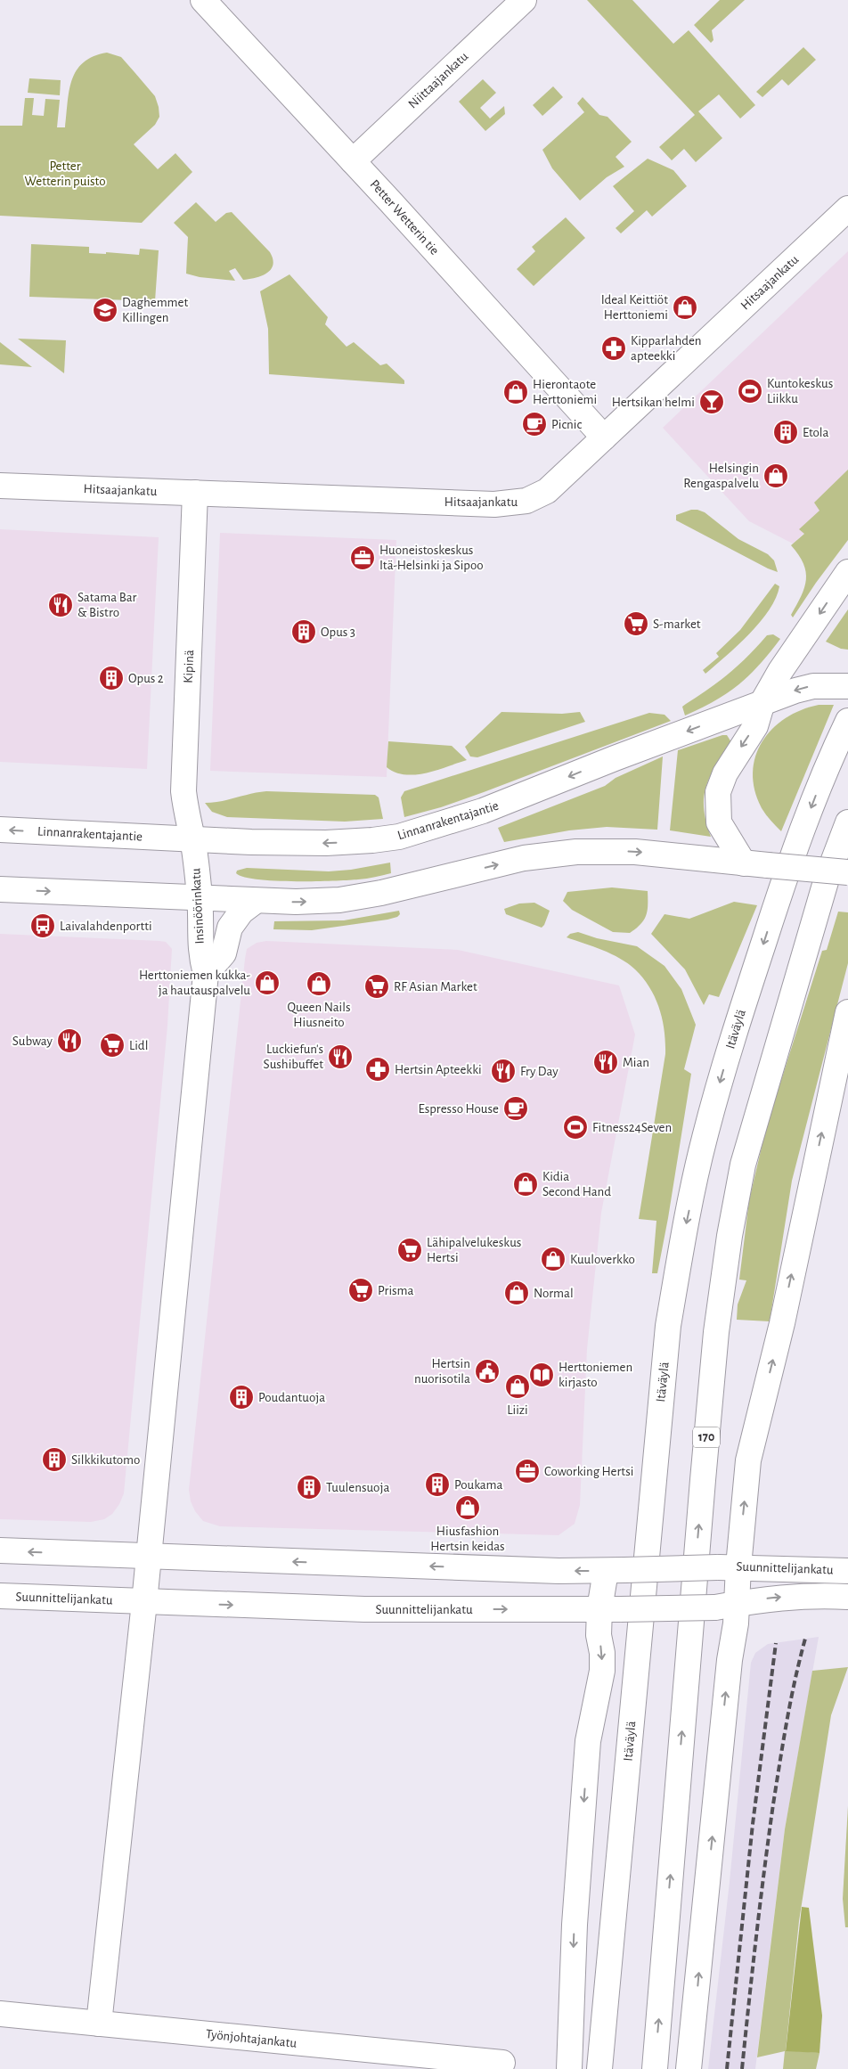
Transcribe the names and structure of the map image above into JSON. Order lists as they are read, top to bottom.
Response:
{
  "streets": {
    "main road": [
      "Niittaajankatu",
      "Petter Wetterin tie",
      "Hitsaajankatu",
      "Kipinä",
      "Linnanrakentajantie",
      "Insinöörinkatu",
      "Itäväylä",
      "170",
      "Suunnittelijankatu",
      "Työnjohtajankatu"
    ]
  },
  "crossings": [
    ["Niittaajankatu", "Petter Wetterin tie"],
    ["Petter Wetterin tie", "Hitsaajankatu"],
    ["Hitsaajankatu", "Kipinä"],
    ["Kipinä", "Linnanrakentajantie"],
    ["Kipinä", "Insinöörinkatu"],
    ["Linnanrakentajantie", "Insinöörinkatu"],
    ["Insinöörinkatu", "Suunnittelijankatu"],
    ["Insinöörinkatu", "Työnjohtajankatu"]
  ],
  "parks": ["Petter Wetterin puisto"],
  "places": {
    "shop": [
      "Ideal Keittiöt Herttoniemi",
      "Hierontaote Herttoniemi",
      "Helsingin Rengaspalvelu",
      "Herttoniemen kukka- ja hautauspalvelu",
      "Queen Nails Hiusneito",
      "Kidia Second Hand",
      "Kuuloverkko",
      "Normal",
      "Liizi",
      "Hiusfashion Hertsin keidas"
    ],
    "school or university": ["Daghemmet Killingen"],
    "pharmacy": ["Kipparlahden apteekki", "Hertsin Apteekki"],
    "sports": ["Kuntokeskus Liikku", "Fitness24Seven"],
    "bar": ["Hertsikan helmi"],
    "cafe": ["Picnic", "Espresso House"],
    "building": [
      "Etola",
      "Opus 3",
      "Opus 2",
      "Poudantuoja",
      "Silkkikutomo",
      "Poukama",
      "Tuulensuoja"
    ],
    "office": ["Huoneistoskeskus Itä-Helsinki ja Sipoo", "Coworking Hertsi"],
    "restaurant": [
      "Satama Bar & Bistro",
      "Subway",
      "Luckiefun's Sushibuffet",
      "Mian",
      "Fry Day"
    ],
    "supermarket": [
      "S-market",
      "RF Asian Market",
      "Lidl",
      "Lähipalvelukeskus Hertsi",
      "Prisma"
    ],
    "bus stop": ["Laivalahdenportti"],
    "public building": ["Hertsin nuorisotila"],
    "library": ["Herttoniemen kirjasto"]
  }
}
